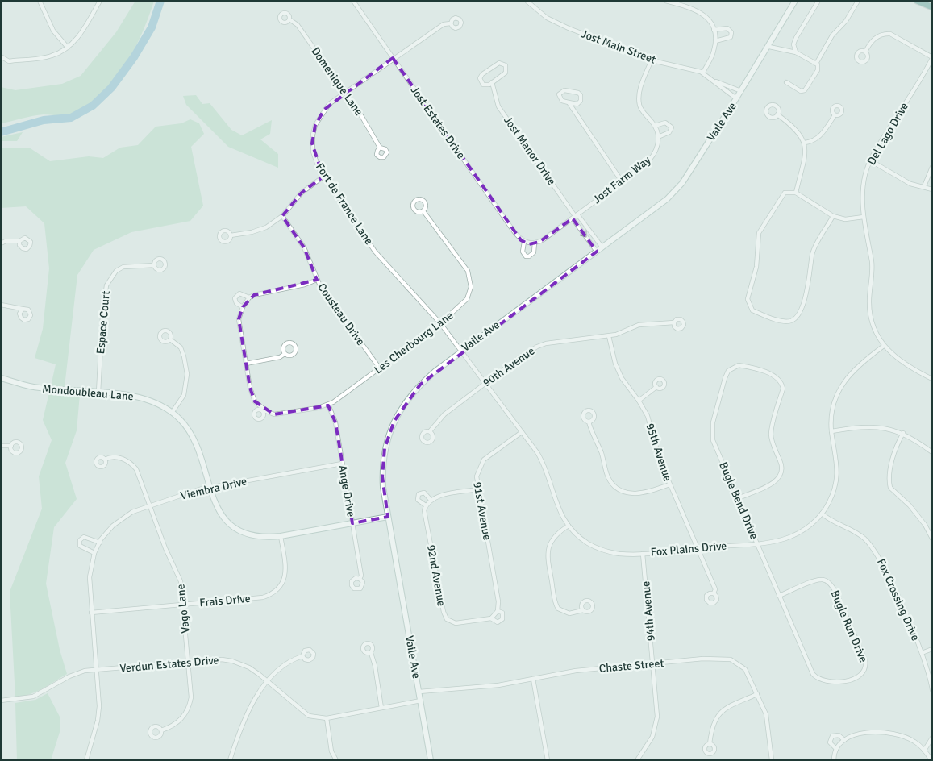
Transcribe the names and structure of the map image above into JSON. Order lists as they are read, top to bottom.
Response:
{
  "streets": {
    "main road": ["Vaile Ave", "Mondoubleau Lane"],
    "street": [
      "Jost Main Street",
      "Domenique Lane",
      "Jost Estates Drive",
      "Del Lago Drive",
      "Jost Manor Drive",
      "Jost Farm Way",
      "Fort de France Lane",
      "Cousteau Drive",
      "Espace Court",
      "Les Cherbourg Lane",
      "90th Avenue",
      "95th Avenue",
      "Viembra Drive",
      "Ange Drive",
      "Bugle Bend Drive",
      "91st Avenue",
      "Fox Plains Drive",
      "92nd Avenue",
      "Fox Crossing Drive",
      "Frais Drive",
      "Vago Lane",
      "94th Avenue",
      "Bugle Run Drive",
      "Verdun Estates Drive",
      "Chaste Street"
    ]
  },
  "crossings": [
    ["Jost Main Street", "Vaile Ave"],
    ["Domenique Lane", "Fort de France Lane"],
    ["Vaile Ave", "Jost Manor Drive"],
    ["Vaile Ave", "Fort de France Lane"],
    ["Vaile Ave", "Mondoubleau Lane"],
    ["Vaile Ave", "Fox Plains Drive"],
    ["Vaile Ave", "Verdun Estates Drive"],
    ["Vaile Ave", "Chaste Street"],
    ["Jost Estates Drive", "Jost Manor Drive"],
    ["Jost Estates Drive", "Jost Farm Way"],
    ["Jost Estates Drive", "Fort de France Lane"],
    ["Del Lago Drive", "Fox Plains Drive"],
    ["Jost Manor Drive", "Jost Farm Way"],
    ["Fort de France Lane", "Les Cherbourg Lane"],
    ["Fort de France Lane", "Fox Plains Drive"],
    ["Cousteau Drive", "Les Cherbourg Lane"],
    ["Cousteau Drive", "Ange Drive"],
    ["Espace Court", "Mondoubleau Lane"],
    ["Les Cherbourg Lane", "Ange Drive"],
    ["90th Avenue", "95th Avenue"],
    ["90th Avenue", "Fox Plains Drive"],
    ["Mondoubleau Lane", "Viembra Drive"],
    ["Mondoubleau Lane", "Ange Drive"],
    ["Mondoubleau Lane", "Frais Drive"],
    ["95th Avenue", "Fox Plains Drive"],
    ["Viembra Drive", "Ange Drive"],
    ["Viembra Drive", "Frais Drive"],
    ["Viembra Drive", "Vago Lane"],
    ["Viembra Drive", "Verdun Estates Drive"],
    ["Bugle Bend Drive", "Fox Plains Drive"],
    ["Bugle Bend Drive", "Bugle Run Drive"],
    ["91st Avenue", "Fox Plains Drive"],
    ["91st Avenue", "92nd Avenue"],
    ["Fox Plains Drive", "Fox Crossing Drive"],
    ["Fox Plains Drive", "94th Avenue"],
    ["Frais Drive", "Vago Lane"],
    ["Vago Lane", "Verdun Estates Drive"],
    ["94th Avenue", "Chaste Street"]
  ]
}
